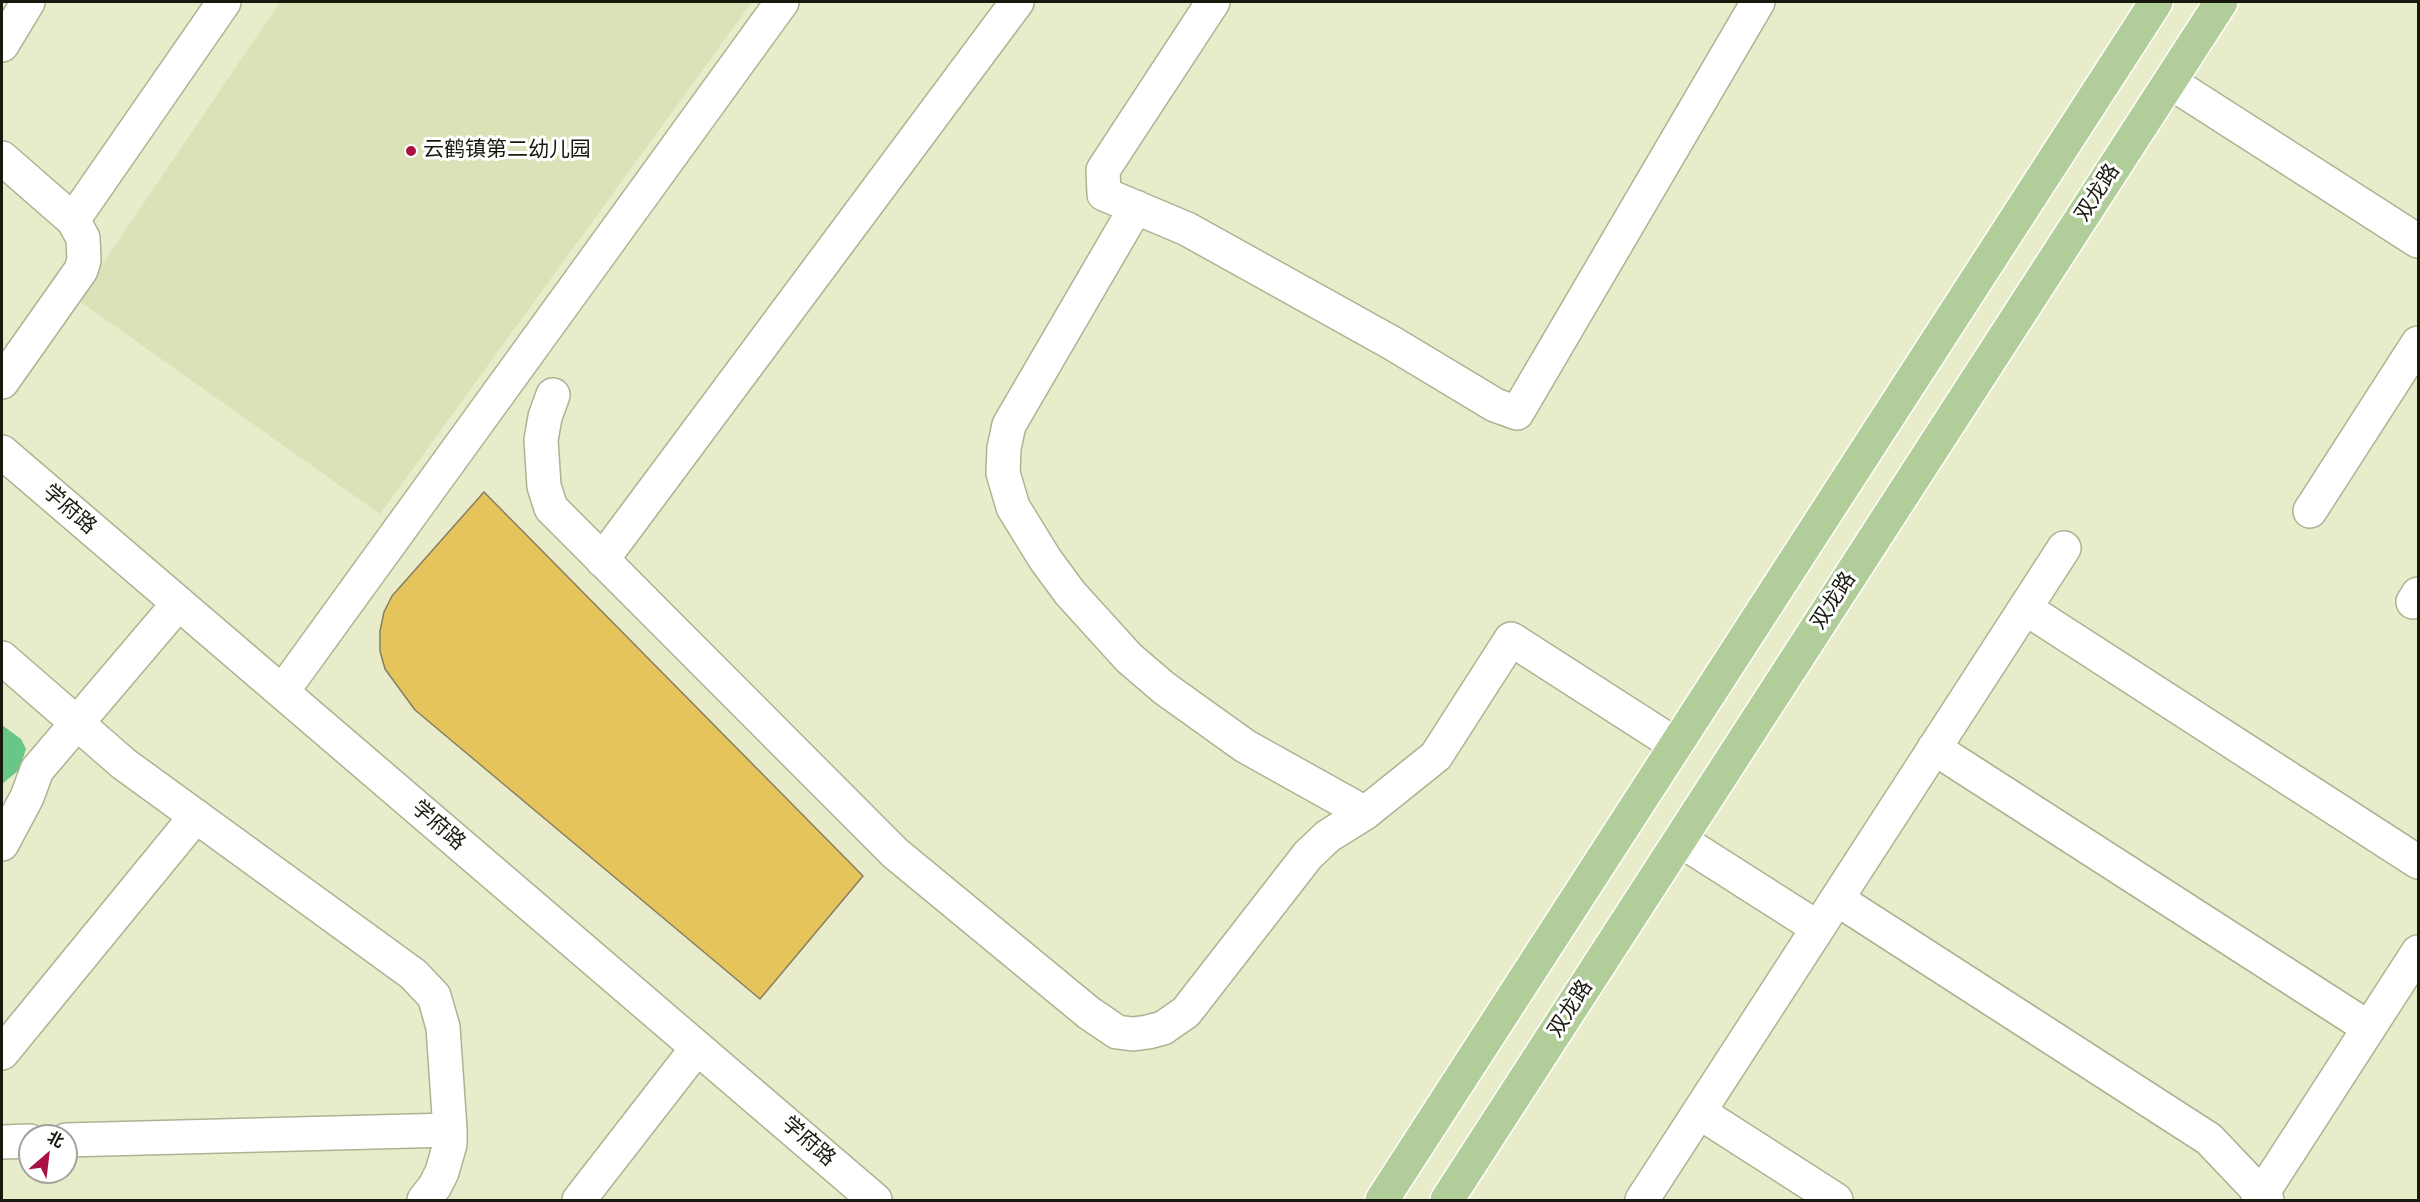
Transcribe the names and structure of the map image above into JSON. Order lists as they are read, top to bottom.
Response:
{
  "streets": {
    "main road": ["双龙路"],
    "street": ["学府路"]
  },
  "places": ["云鹤镇第二幼儿园"],
  "north": "top right"
}
